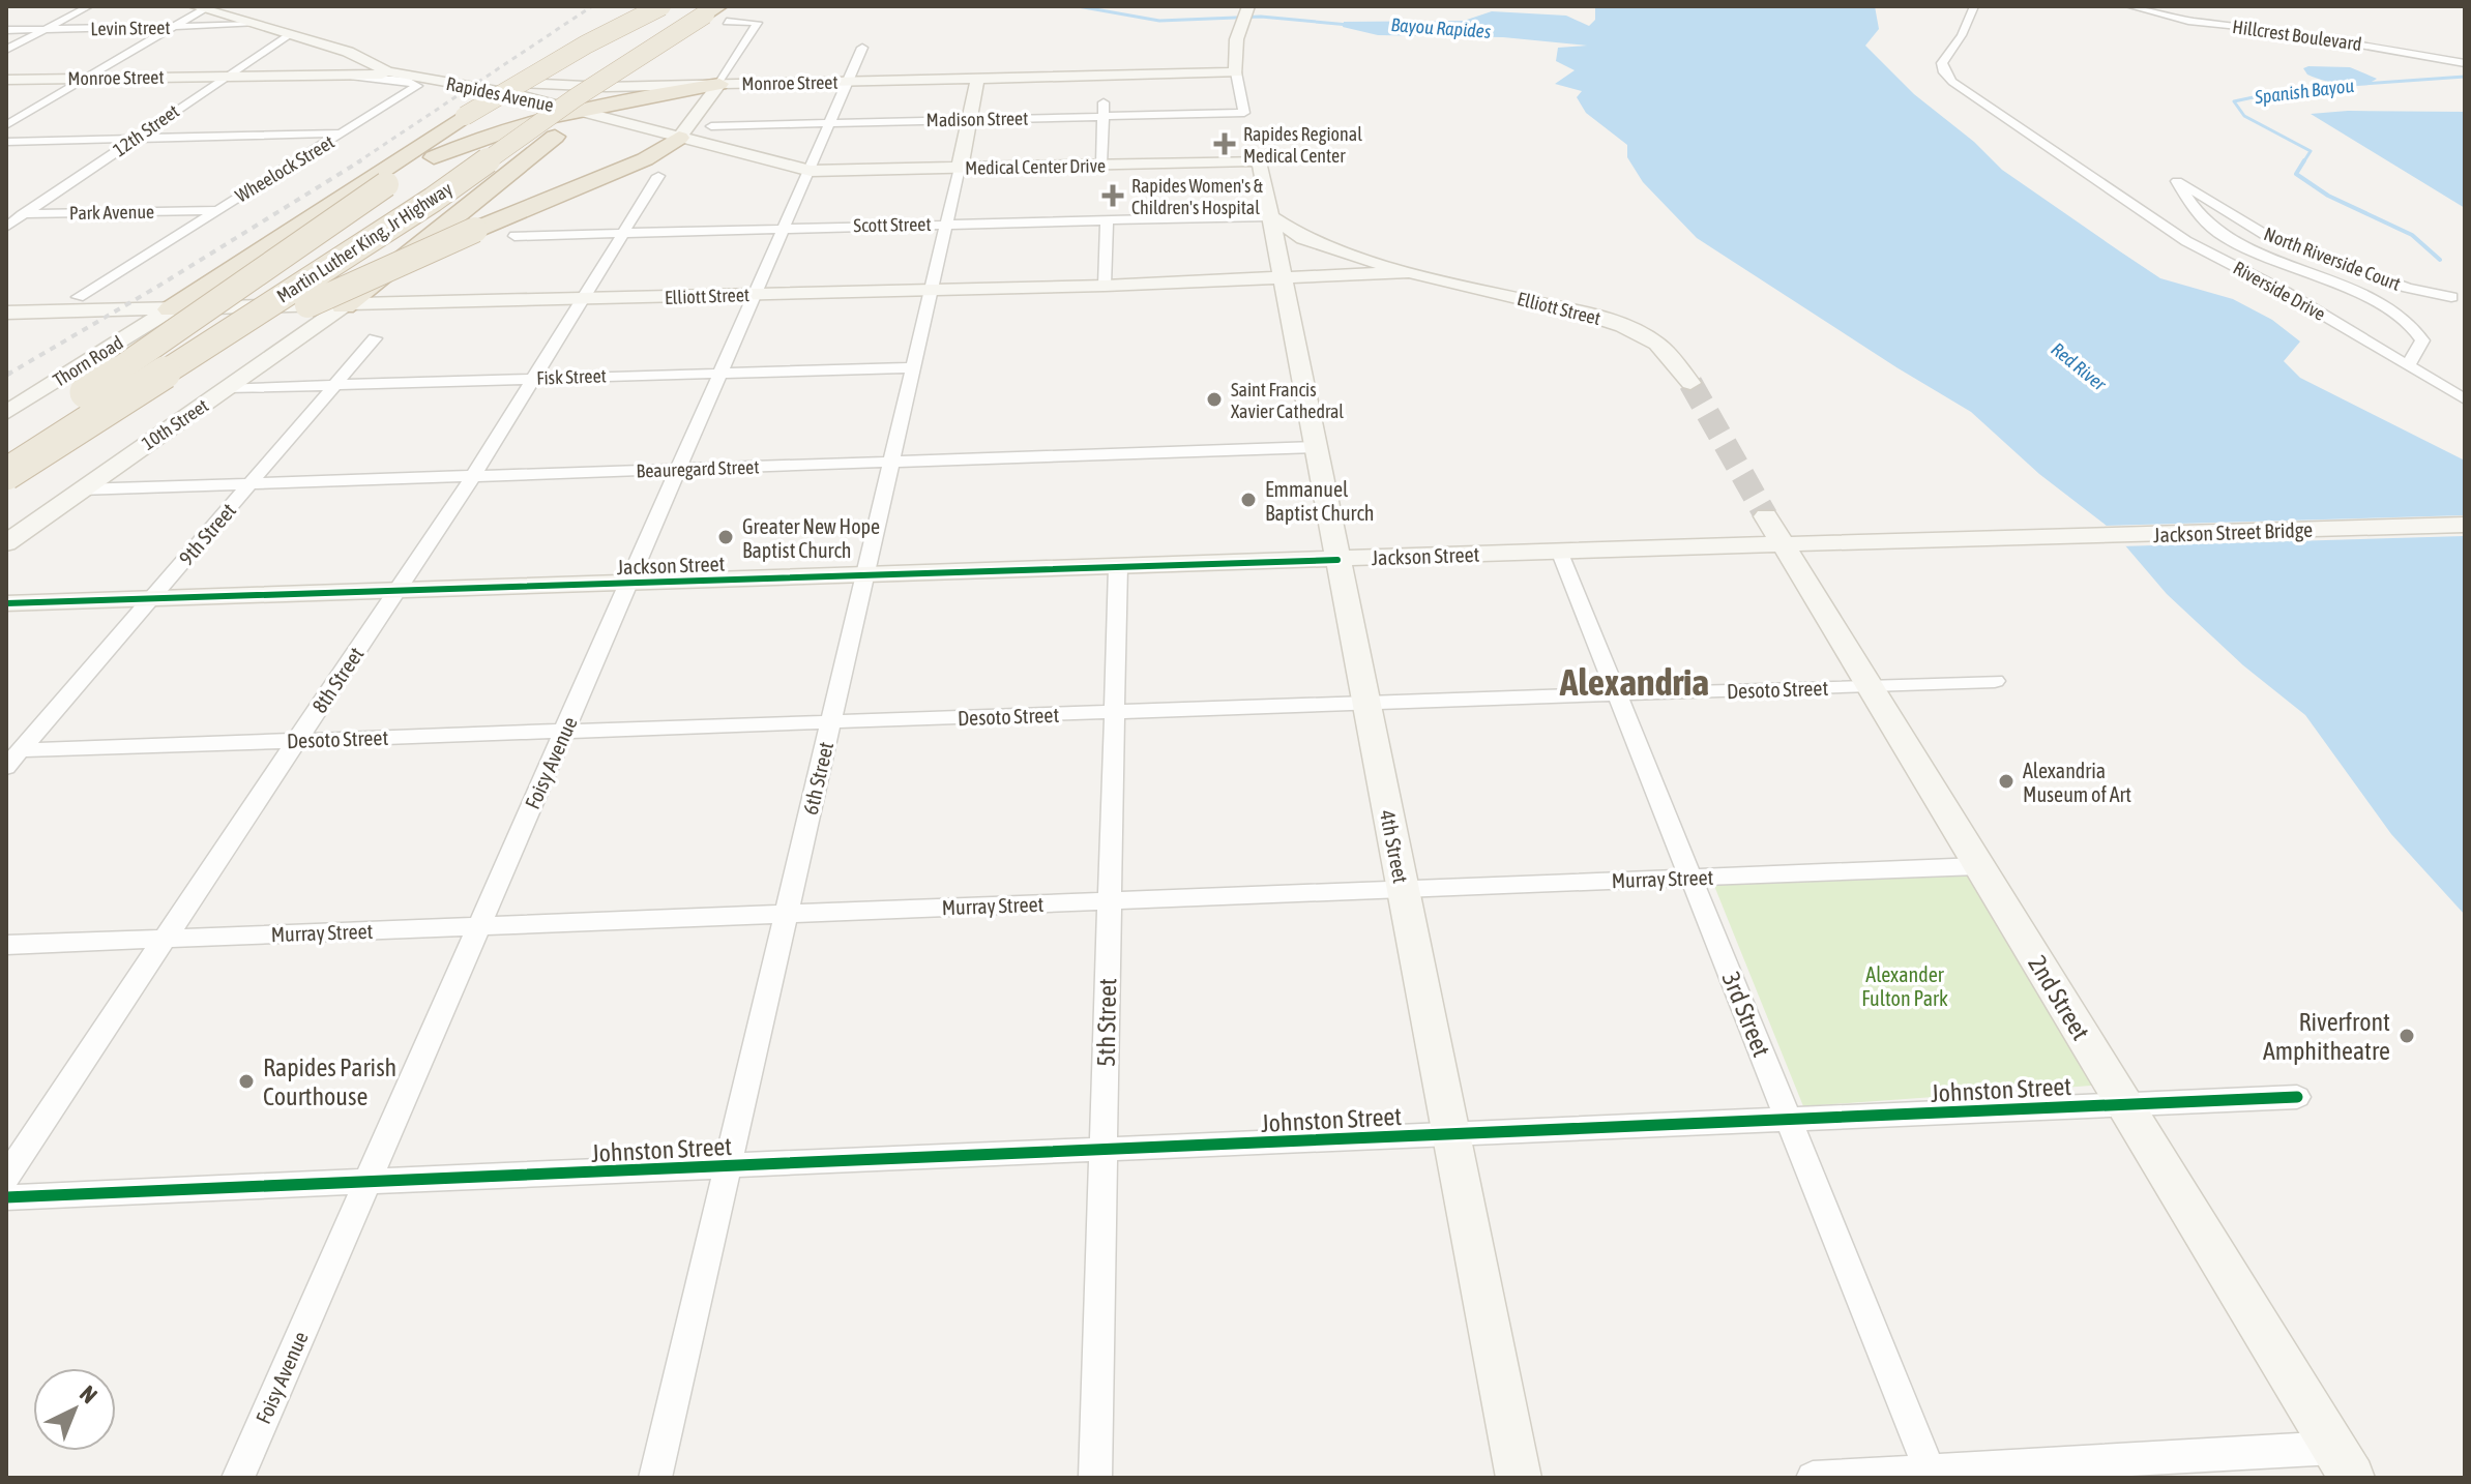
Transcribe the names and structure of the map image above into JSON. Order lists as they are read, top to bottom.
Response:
{
  "streets": {
    "highway": ["Martin Luther King, Jr Highway"],
    "main road": [
      "Monroe Street",
      "Rapides Avenue",
      "Medical Center Drive",
      "Elliott Street",
      "Thorn Road",
      "10th Street",
      "Jackson Street Bridge",
      "Jackson Street",
      "6th Street",
      "4th Street",
      "2nd Street"
    ],
    "street": [
      "Levin Street",
      "Hillcrest Boulevard",
      "Madison Street",
      "12th Street",
      "Wheelock Street",
      "Park Avenue",
      "Scott Street",
      "North Riverside Court",
      "Riverside Drive",
      "Fisk Street",
      "Beauregard Street",
      "9th Street",
      "8th Street",
      "Desoto Street",
      "Foisy Avenue",
      "Murray Street",
      "3rd Street",
      "5th Street",
      "Johnston Street"
    ]
  },
  "crossings": [
    ["Levin Street", "Rapides Avenue"],
    ["Monroe Street", "Rapides Avenue"],
    ["Monroe Street", "Madison Street"],
    ["Monroe Street", "12th Street"],
    ["Monroe Street", "Wheelock Street"],
    ["Monroe Street", "Foisy Avenue"],
    ["Monroe Street", "6th Street"],
    ["Rapides Avenue", "12th Street"],
    ["Rapides Avenue", "Medical Center Drive"],
    ["Rapides Avenue", "Foisy Avenue"],
    ["Madison Street", "Foisy Avenue"],
    ["Madison Street", "6th Street"],
    ["12th Street", "Park Avenue"],
    ["Medical Center Drive", "Foisy Avenue"],
    ["Medical Center Drive", "6th Street"],
    ["Medical Center Drive", "4th Street"],
    ["Wheelock Street", "Park Avenue"],
    ["Scott Street", "Elliott Street"],
    ["Scott Street", "8th Street"],
    ["Scott Street", "Foisy Avenue"],
    ["Scott Street", "6th Street"],
    ["Scott Street", "4th Street"],
    ["North Riverside Court", "Riverside Drive"],
    ["Elliott Street", "Thorn Road"],
    ["Elliott Street", "10th Street"],
    ["Elliott Street", "8th Street"],
    ["Elliott Street", "Foisy Avenue"],
    ["Elliott Street", "6th Street"],
    ["Elliott Street", "4th Street"],
    ["Fisk Street", "10th Street"],
    ["Fisk Street", "9th Street"],
    ["Fisk Street", "8th Street"],
    ["Fisk Street", "Foisy Avenue"],
    ["Fisk Street", "6th Street"],
    ["10th Street", "Beauregard Street"],
    ["Beauregard Street", "9th Street"],
    ["Beauregard Street", "8th Street"],
    ["Beauregard Street", "Foisy Avenue"],
    ["Beauregard Street", "6th Street"],
    ["Beauregard Street", "4th Street"],
    ["Jackson Street Bridge", "Jackson Street"],
    ["9th Street", "Jackson Street"],
    ["9th Street", "Desoto Street"],
    ["Jackson Street", "8th Street"],
    ["Jackson Street", "Foisy Avenue"],
    ["Jackson Street", "6th Street"],
    ["Jackson Street", "4th Street"],
    ["Jackson Street", "2nd Street"],
    ["Jackson Street", "3rd Street"],
    ["Jackson Street", "5th Street"],
    ["8th Street", "Desoto Street"],
    ["8th Street", "Murray Street"],
    ["Desoto Street", "Foisy Avenue"],
    ["Desoto Street", "6th Street"],
    ["Desoto Street", "4th Street"],
    ["Desoto Street", "2nd Street"],
    ["Desoto Street", "3rd Street"],
    ["Desoto Street", "5th Street"],
    ["Foisy Avenue", "Murray Street"],
    ["Foisy Avenue", "Johnston Street"],
    ["6th Street", "Murray Street"],
    ["6th Street", "Johnston Street"],
    ["4th Street", "Murray Street"],
    ["4th Street", "Johnston Street"],
    ["Murray Street", "2nd Street"],
    ["Murray Street", "3rd Street"],
    ["Murray Street", "5th Street"],
    ["2nd Street", "Johnston Street"],
    ["3rd Street", "Johnston Street"],
    ["5th Street", "Johnston Street"]
  ],
  "districts": ["Alexandria"],
  "water": ["Bayou Rapides", "Spanish Bayou", "Red River"],
  "parks": ["Alexander Fulton Park"],
  "places": {
    "health": ["Rapides Regional Medical Center", "Rapides Women's & Children's Hospital"],
    "other": [
      "Saint Francis Xavier Cathedral",
      "Emmanuel Baptist Church",
      "Greater New Hope Baptist Church",
      "Alexandria Museum of Art",
      "Riverfront Amphitheatre",
      "Rapides Parish Courthouse"
    ]
  },
  "north": "top right"
}
